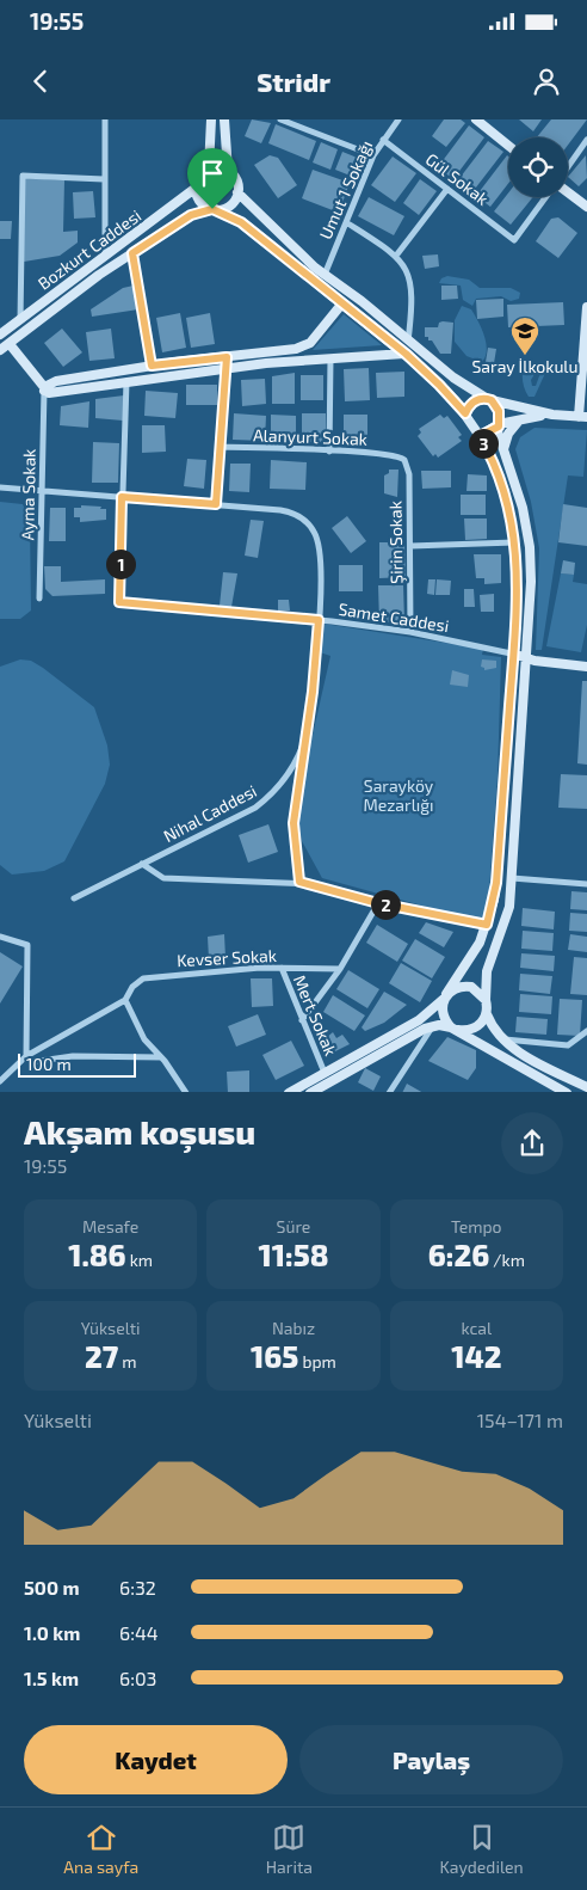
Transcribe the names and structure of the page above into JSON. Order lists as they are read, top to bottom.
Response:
{
  "streets": {
    "street": [
      "Gül Sokak",
      "Umut 1 Sokağı",
      "Bozkurt Caddesi",
      "Alanyurt Sokak",
      "Ayma Sokak",
      "Şirin Sokak",
      "Samet Caddesi",
      "Nihal Caddesi",
      "Kevser Sokak",
      "Mert Sokak"
    ]
  },
  "crossings": [
    ["Gül Sokak", "Umut 1 Sokağı"],
    ["Alanyurt Sokak", "Şirin Sokak"],
    ["Ayma Sokak", "Nihal Caddesi"],
    ["Şirin Sokak", "Samet Caddesi"],
    ["Samet Caddesi", "Nihal Caddesi"],
    ["Kevser Sokak", "Mert Sokak"]
  ],
  "parks": ["Sarayköy Mezarlığı"],
  "places": {
    "school or university": ["Saray İlkokulu"]
  },
  "scale_bar": "100 m",
  "page": {
    "status": "19:55",
    "header": "Stridr",
    "pins": ["3", "1", "2"],
    "scale": "100 m",
    "heading": ["Akşam koşusu", "19:55"],
    "stats": [
      ["Mesafe", "1.86 km"],
      ["Süre", "11:58"],
      ["Tempo", "6:26 /km"],
      ["Yükselti", "27 m"],
      ["Nabız", "165 bpm"],
      ["kcal", "142"]
    ],
    "chart": ["Yükselti", "154–171 m"],
    "list": [
      {
        "name": "500 m",
        "note": "6:32"
      },
      {
        "name": "1.0 km",
        "note": "6:44"
      },
      {
        "name": "1.5 km",
        "note": "6:03"
      }
    ],
    "buttons": ["Kaydet", "Paylaş"],
    "tabs": ["Ana sayfa", "Harita", "Kaydedilen"]
  }
}
